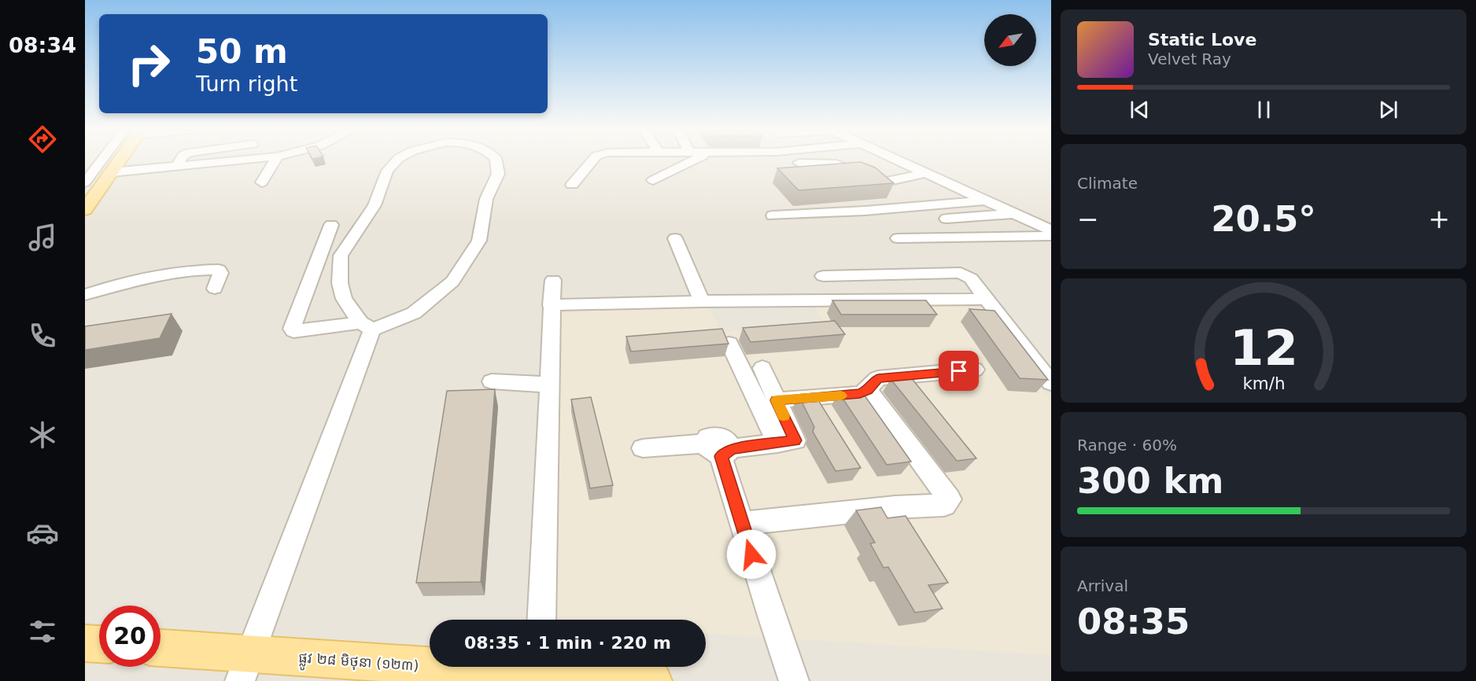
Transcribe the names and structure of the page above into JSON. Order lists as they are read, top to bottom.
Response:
{
  "streets": {
    "main road": ["ផ្លូវ ២៨ មិថុនា (១២៣)"]
  },
  "north": "bottom left",
  "page": {
    "tabs": "08:34",
    "turn": ["50 m", "Turn right"],
    "song": ["Static Love", "Velvet Ray"],
    "tile": [
      "Climate",
      ["Range · 60%", "300 km"],
      ["Arrival", "08:35"]
    ],
    "heat": ["−", "20.5°", "+"],
    "limit": "20",
    "trip": "08:35 · 1 min · 220 m",
    "gauge": ["12", "km/h"]
  }
}
